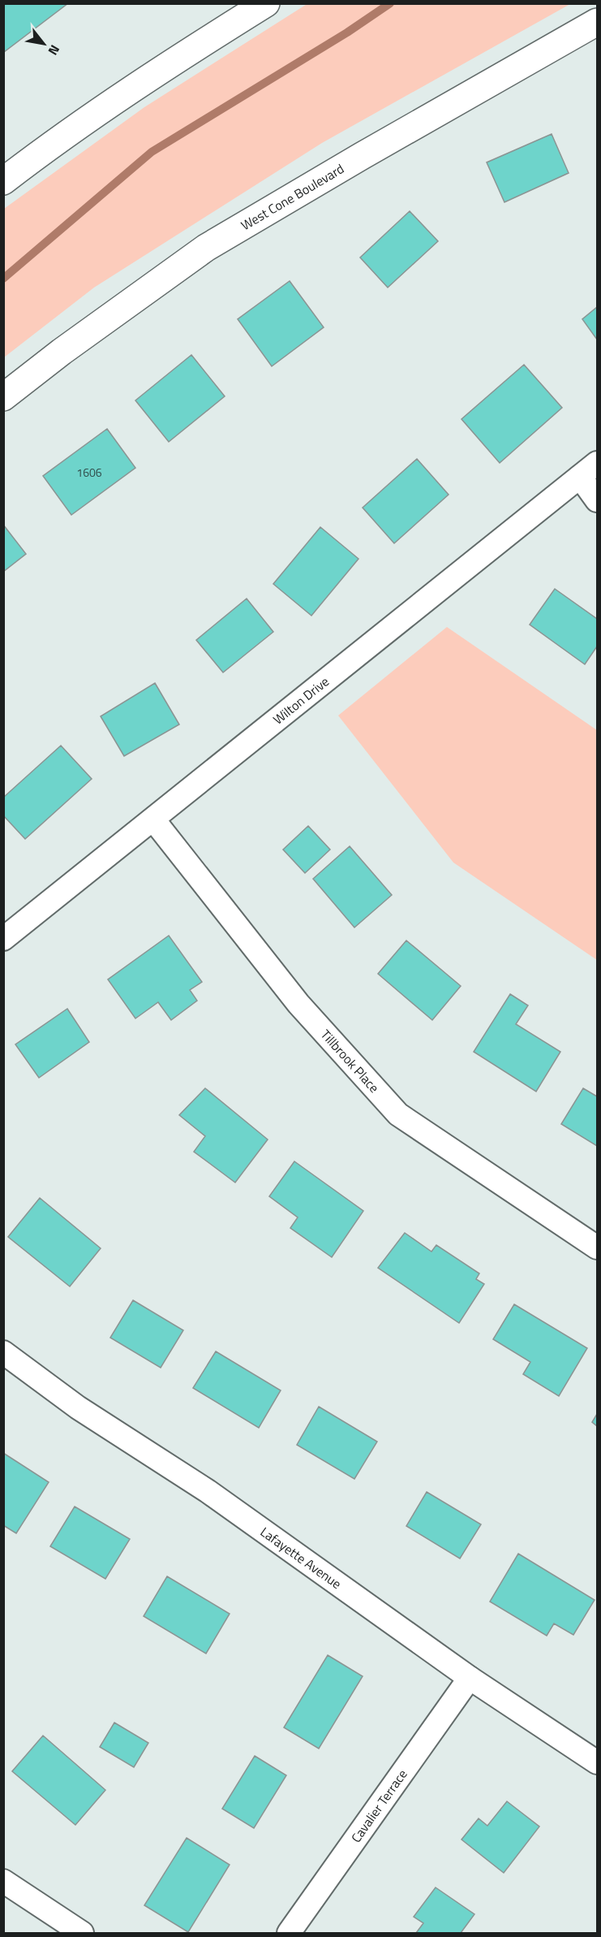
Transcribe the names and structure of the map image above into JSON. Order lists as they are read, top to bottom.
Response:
{
  "streets": {
    "main road": ["West Cone Boulevard"],
    "street": [
      "Wilton Drive",
      "Tillbrook Place",
      "Lafayette Avenue",
      "Cavalier Terrace"
    ]
  },
  "crossings": [
    ["Wilton Drive", "Tillbrook Place"],
    ["Lafayette Avenue", "Cavalier Terrace"]
  ],
  "house_numbers": ["1606"],
  "north": "bottom right"
}
